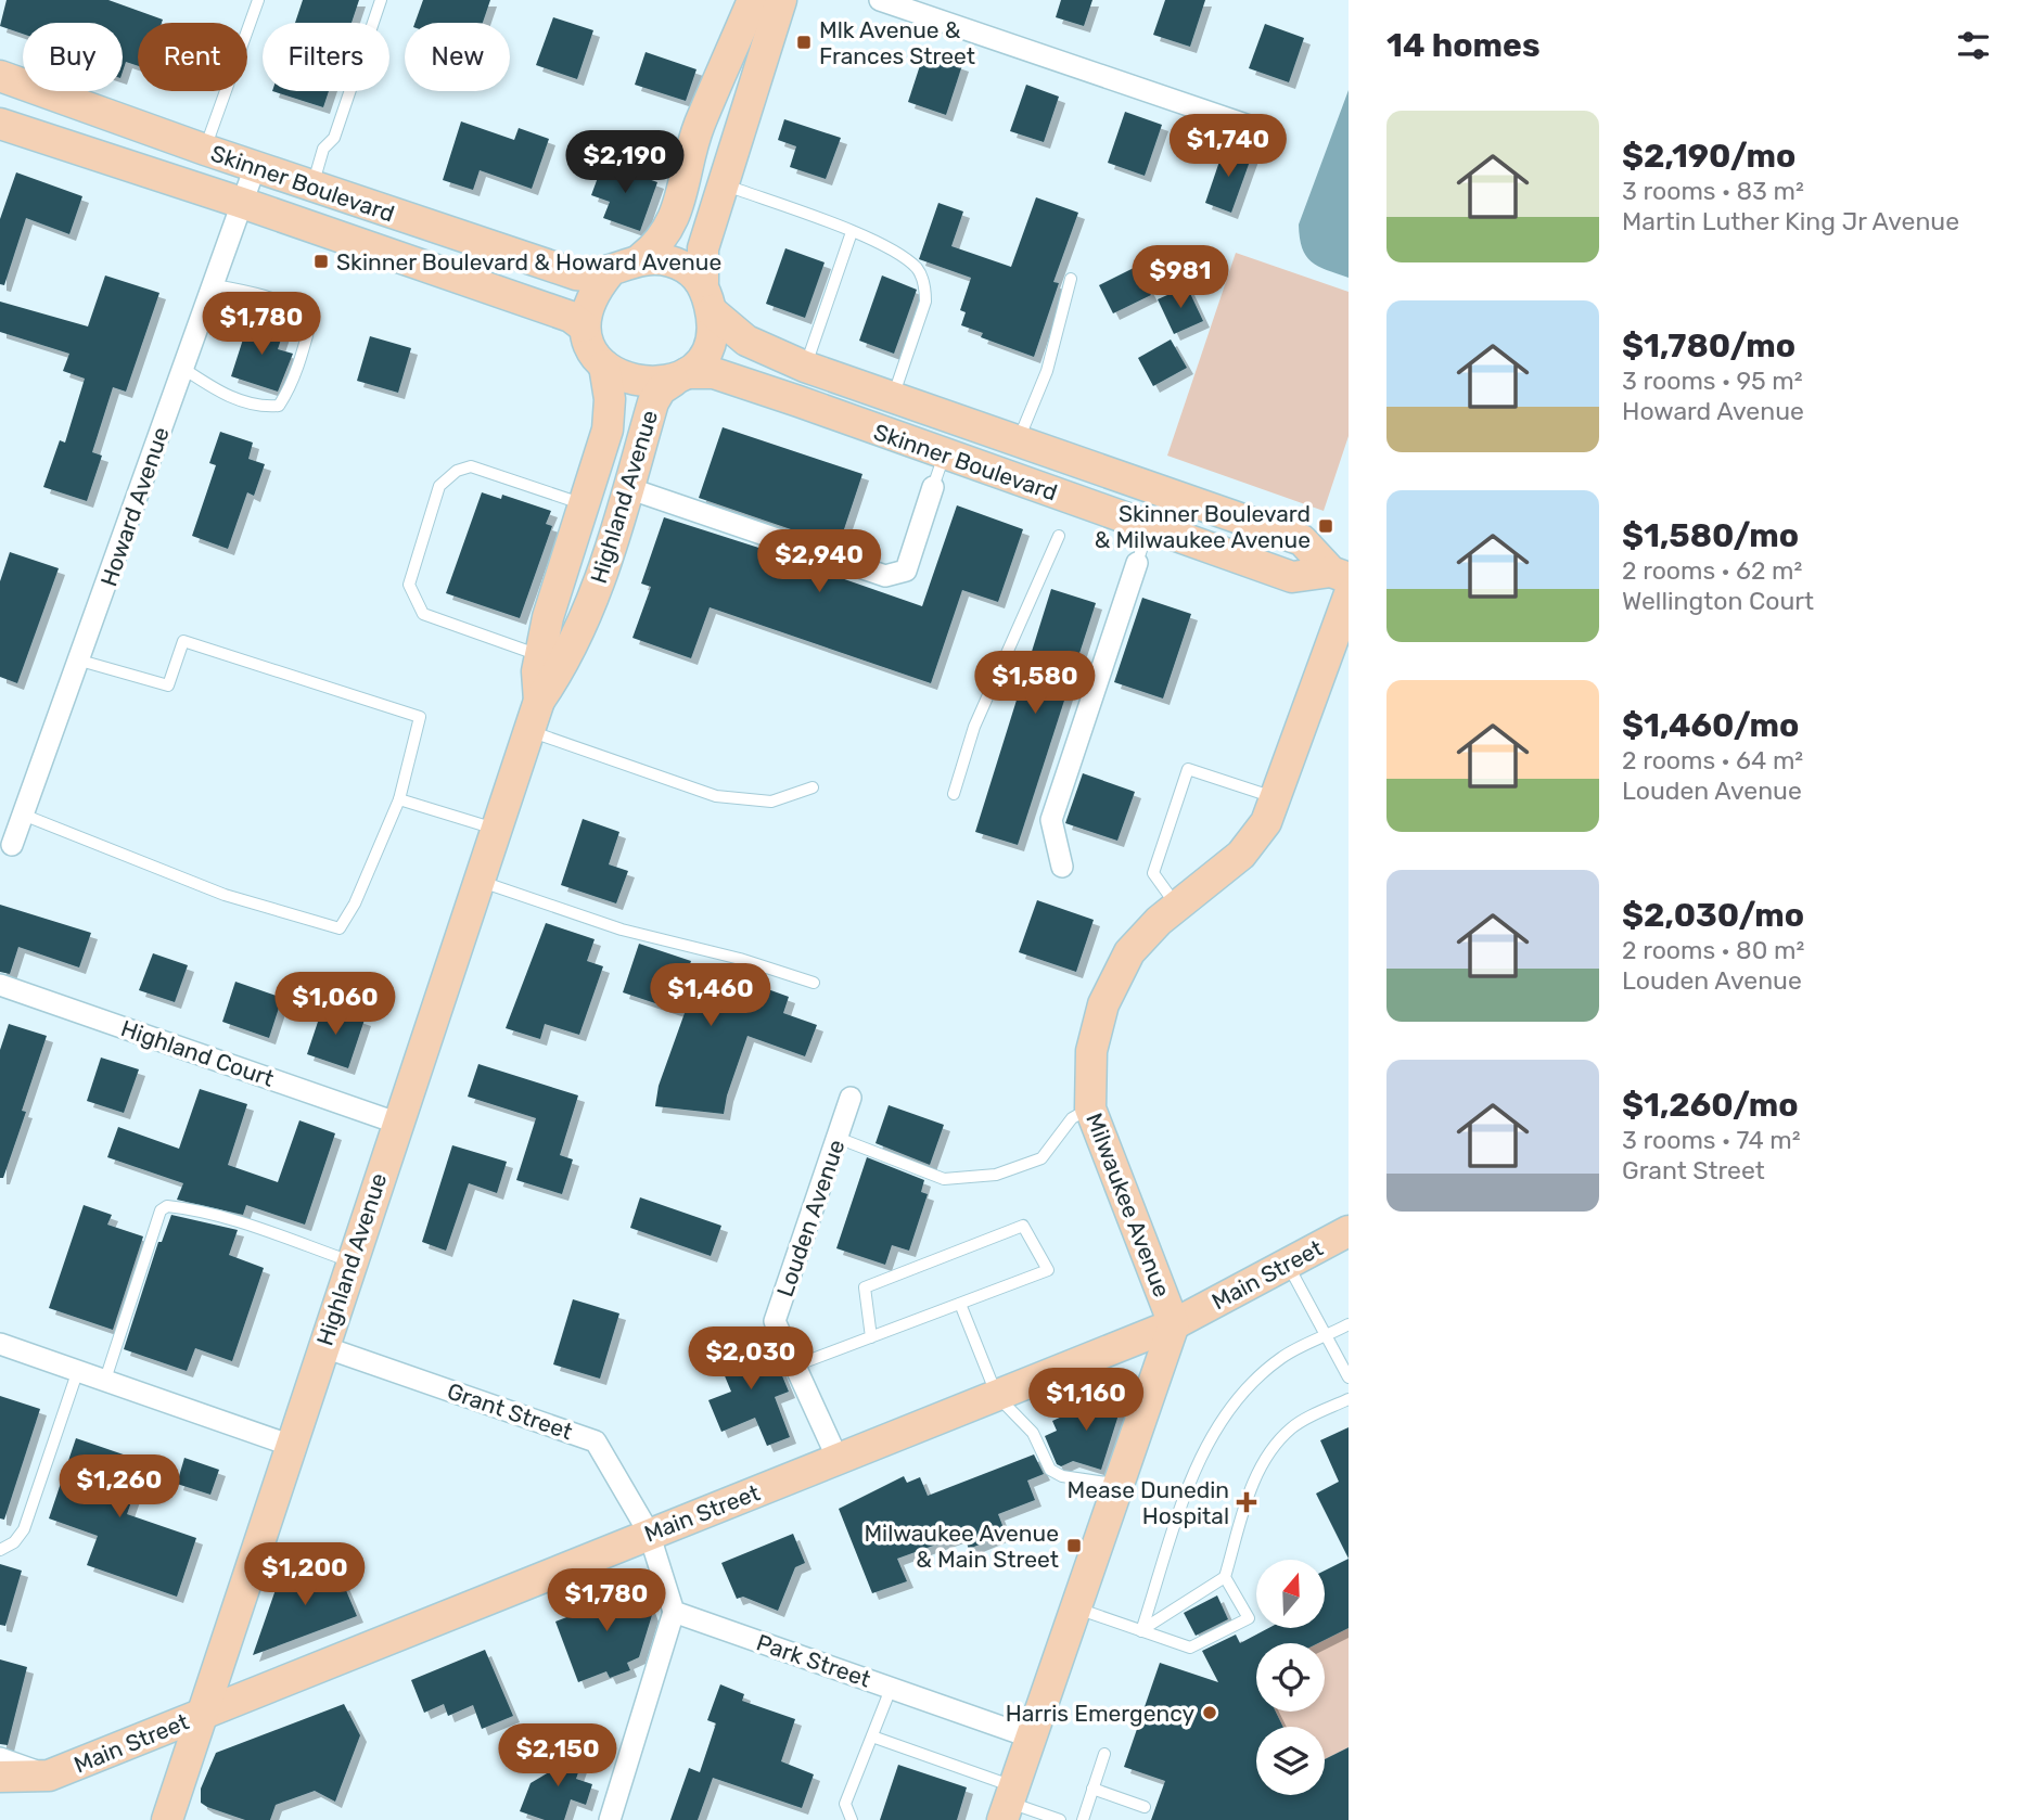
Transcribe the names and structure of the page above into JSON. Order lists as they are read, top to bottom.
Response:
{
  "streets": {
    "street": [
      "Skinner Boulevard",
      "Highland Avenue",
      "Howard Avenue",
      "Highland Court",
      "Milwaukee Avenue",
      "Louden Avenue",
      "Main Street",
      "Grant Street",
      "Park Street"
    ]
  },
  "crossings": [
    ["Skinner Boulevard", "Highland Avenue"],
    ["Skinner Boulevard", "Howard Avenue"],
    ["Highland Avenue", "Highland Court"],
    ["Highland Avenue", "Main Street"],
    ["Highland Avenue", "Grant Street"],
    ["Milwaukee Avenue", "Main Street"],
    ["Milwaukee Avenue", "Park Street"],
    ["Louden Avenue", "Main Street"],
    ["Main Street", "Grant Street"]
  ],
  "places": {
    "transit": [
      "Mlk Avenue & Frances Street",
      "Skinner Boulevard & Howard Avenue",
      "Skinner Boulevard & Milwaukee Avenue",
      "Milwaukee Avenue & Main Street"
    ],
    "health": ["Mease Dunedin Hospital"],
    "other": ["Harris Emergency"]
  },
  "north": "top",
  "page": {
    "heading": "14 homes",
    "chip": [
      "Buy",
      "Rent",
      "Filters",
      "New"
    ],
    "list": [
      {
        "name": "$2,190/mo",
        "note": "3 rooms · 83 m² · Martin Luther King Jr Avenue"
      },
      {
        "name": "$1,780/mo",
        "note": "3 rooms · 95 m² · Howard Avenue"
      },
      {
        "name": "$1,580/mo",
        "note": "2 rooms · 62 m² · Wellington Court"
      },
      {
        "name": "$1,460/mo",
        "note": "2 rooms · 64 m² · Louden Avenue"
      },
      {
        "name": "$2,030/mo",
        "note": "2 rooms · 80 m² · Louden Avenue"
      },
      {
        "name": "$1,260/mo",
        "note": "3 rooms · 74 m² · Grant Street"
      }
    ],
    "price": [
      "$1,740",
      "$2,190",
      "$981",
      "$1,780",
      "$2,940",
      "$1,580",
      "$1,460",
      "$1,060",
      "$2,030",
      "$1,160",
      "$1,260",
      "$1,200",
      "$1,780",
      "$2,150"
    ]
  }
}
